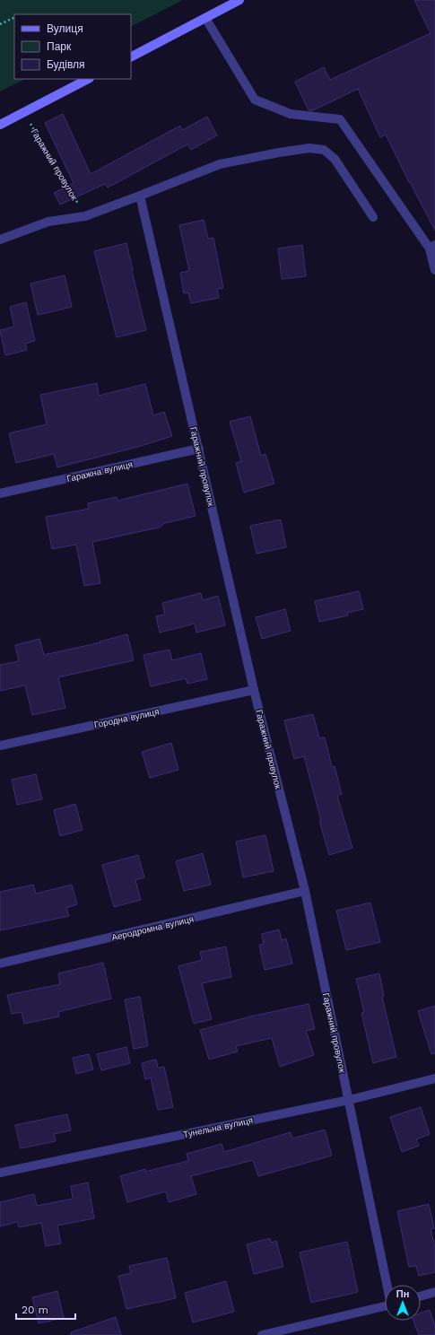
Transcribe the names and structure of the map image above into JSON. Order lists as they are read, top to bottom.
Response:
{
  "streets": {
    "street": [
      "Гаражний провулок",
      "Гаражна вулиця",
      "Городна вулиця",
      "Аеродромна вулиця",
      "Тунельна вулиця"
    ]
  },
  "crossings": [
    ["Гаражний провулок", "Гаражна вулиця"],
    ["Гаражний провулок", "Городна вулиця"],
    ["Гаражний провулок", "Аеродромна вулиця"],
    ["Гаражний провулок", "Тунельна вулиця"]
  ],
  "legend": ["Вулиця", "Парк", "Будівля"],
  "scale_bar": "20 m",
  "north": "top"
}
